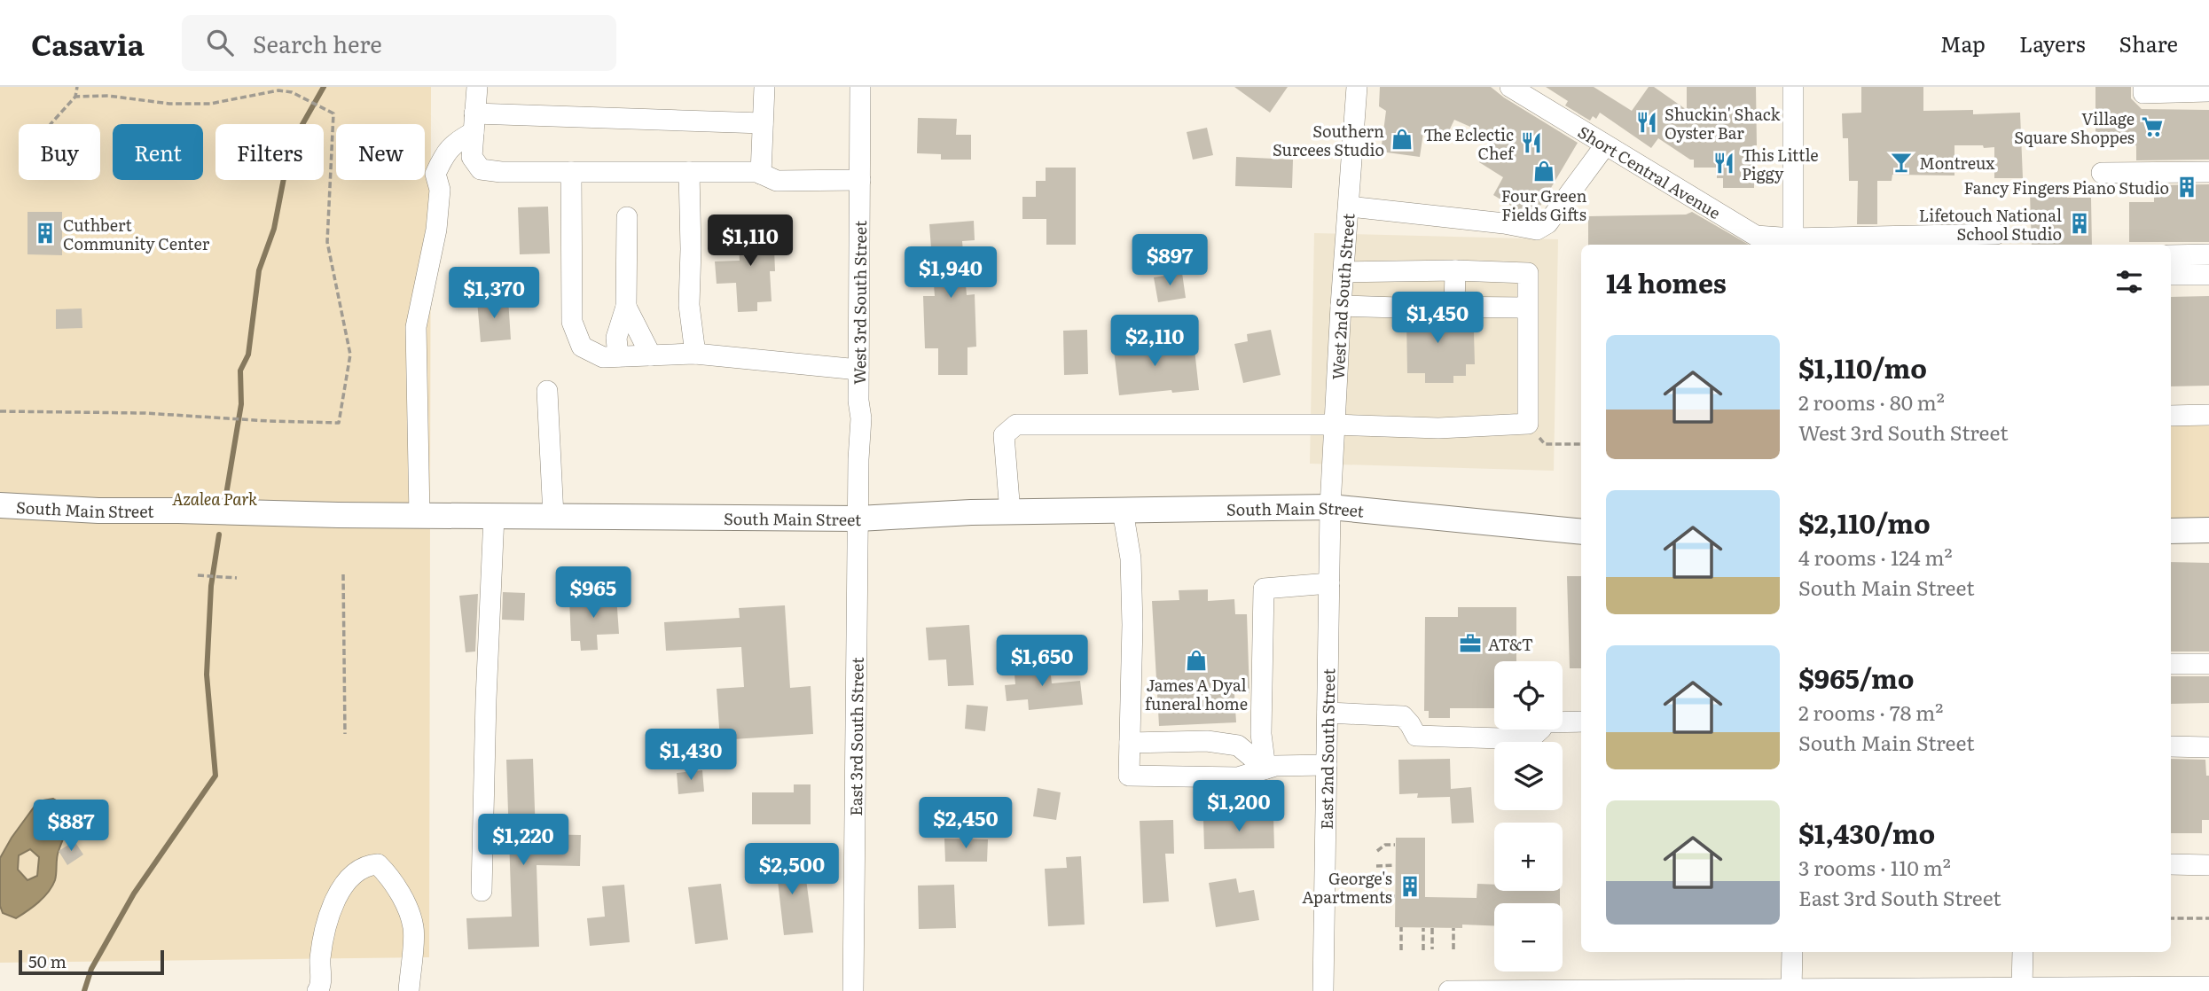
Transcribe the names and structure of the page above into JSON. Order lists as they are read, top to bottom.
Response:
{
  "streets": {
    "main road": ["South Main Street"],
    "street": [
      "Short Central Avenue",
      "West 2nd South Street",
      "West 3rd South Street",
      "East 3rd South Street",
      "East 2nd South Street"
    ]
  },
  "crossings": [
    ["West 2nd South Street", "South Main Street"],
    ["West 2nd South Street", "East 2nd South Street"],
    ["West 3rd South Street", "South Main Street"],
    ["West 3rd South Street", "East 3rd South Street"],
    ["South Main Street", "East 3rd South Street"],
    ["South Main Street", "East 2nd South Street"]
  ],
  "parks": ["Azalea Park"],
  "places": {
    "restaurant": ["Shuckin' Shack Oyster Bar", "The Eclectic Chef", "This Little Piggy"],
    "supermarket": ["Village Square Shoppes"],
    "shop": ["Southern Surcees Studio", "Four Green Fields Gifts", "James A Dyal funeral home"],
    "bar": ["Montreux"],
    "building": [
      "Fancy Fingers Piano Studio",
      "Lifetouch National School Studio",
      "Cuthbert Community Center",
      "George's Apartments"
    ],
    "office": ["AT&T"]
  },
  "scale_bar": "50 m",
  "page": {
    "header": "Casavia",
    "search": "Search here",
    "nav": ["Map", "Layers", "Share"],
    "chip": [
      "Buy",
      "Rent",
      "Filters",
      "New"
    ],
    "price": [
      "$1,110",
      "$897",
      "$1,940",
      "$1,370",
      "$1,450",
      "$2,110",
      "$965",
      "$1,650",
      "$1,430",
      "$1,200",
      "$2,450",
      "$887",
      "$1,220",
      "$2,500"
    ],
    "heading": "14 homes",
    "list": [
      {
        "name": "$1,110/mo",
        "note": "2 rooms · 80 m² · West 3rd South Street"
      },
      {
        "name": "$2,110/mo",
        "note": "4 rooms · 124 m² · South Main Street"
      },
      {
        "name": "$965/mo",
        "note": "2 rooms · 78 m² · South Main Street"
      },
      {
        "name": "$1,430/mo",
        "note": "3 rooms · 110 m² · East 3rd South Street"
      }
    ],
    "map_buttons": ["+", "−"],
    "scale": "50 m"
  }
}
